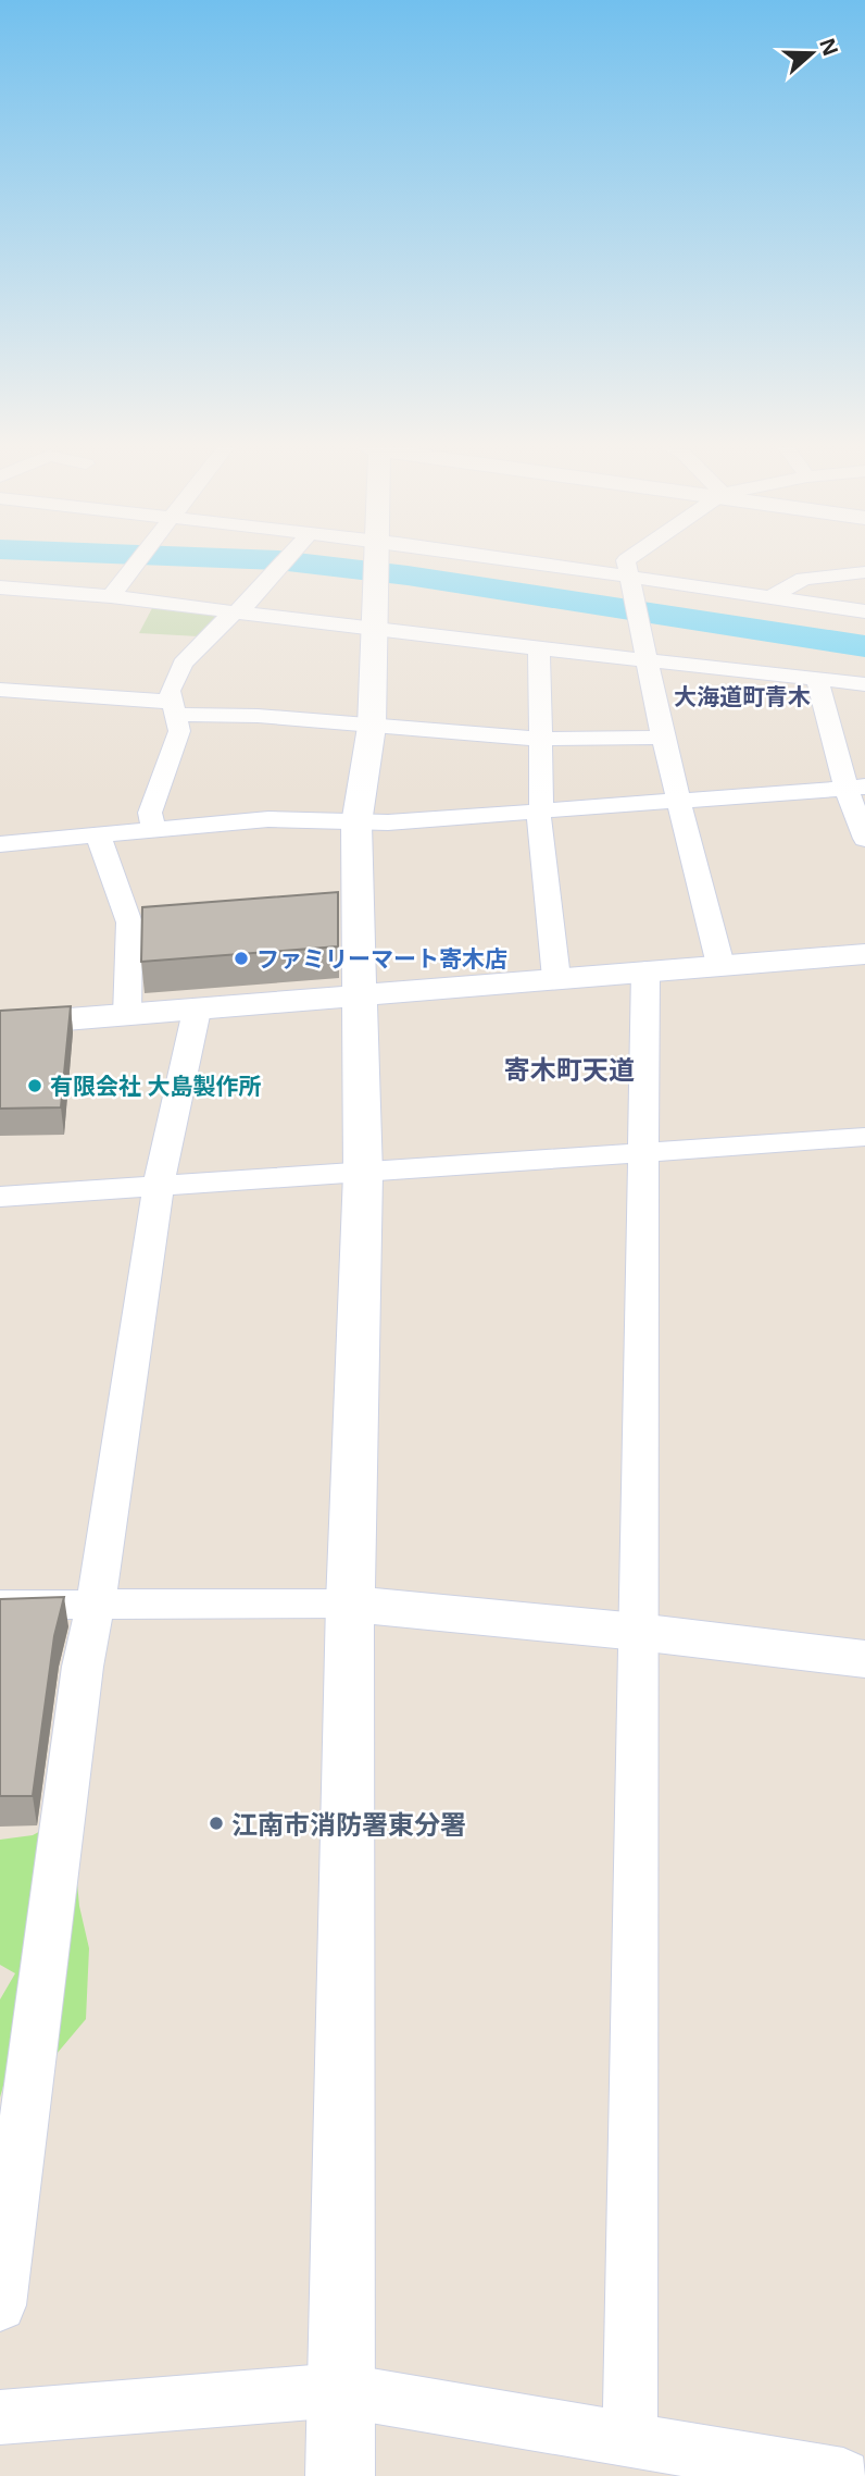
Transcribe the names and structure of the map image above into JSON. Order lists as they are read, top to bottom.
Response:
{
  "districts": ["大海道町青木", "寄木町天道"],
  "places": ["ファミリーマート寄木店", "有限会社 大島製作所", "江南市消防署東分署"],
  "north": "right"
}
